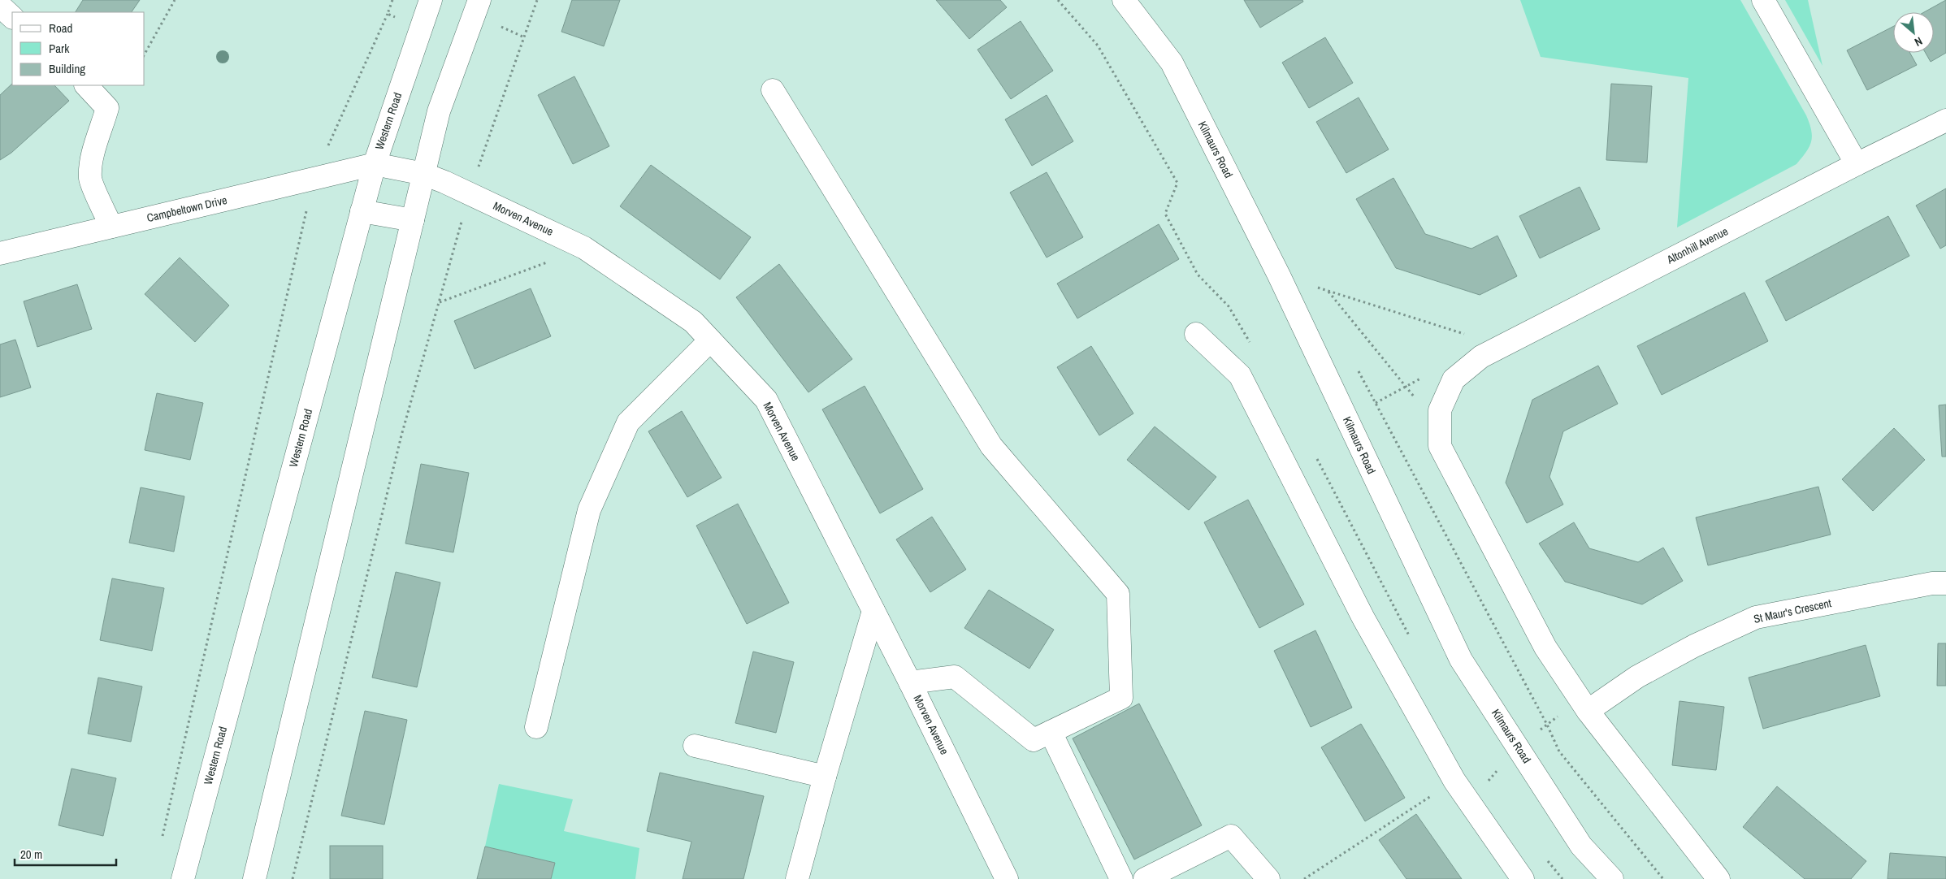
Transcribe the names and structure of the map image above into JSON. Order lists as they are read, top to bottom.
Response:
{
  "streets": {
    "street": [
      "Western Road",
      "Kilmaurs Road",
      "Campbeltown Drive",
      "Morven Avenue",
      "Altonhill Avenue",
      "St Maur's Crescent"
    ]
  },
  "crossings": [
    ["Western Road", "Campbeltown Drive"],
    ["Western Road", "Morven Avenue"],
    ["Campbeltown Drive", "Morven Avenue"]
  ],
  "legend": ["Road", "Park", "Building"],
  "scale_bar": "20 m",
  "north": "bottom right"
}
